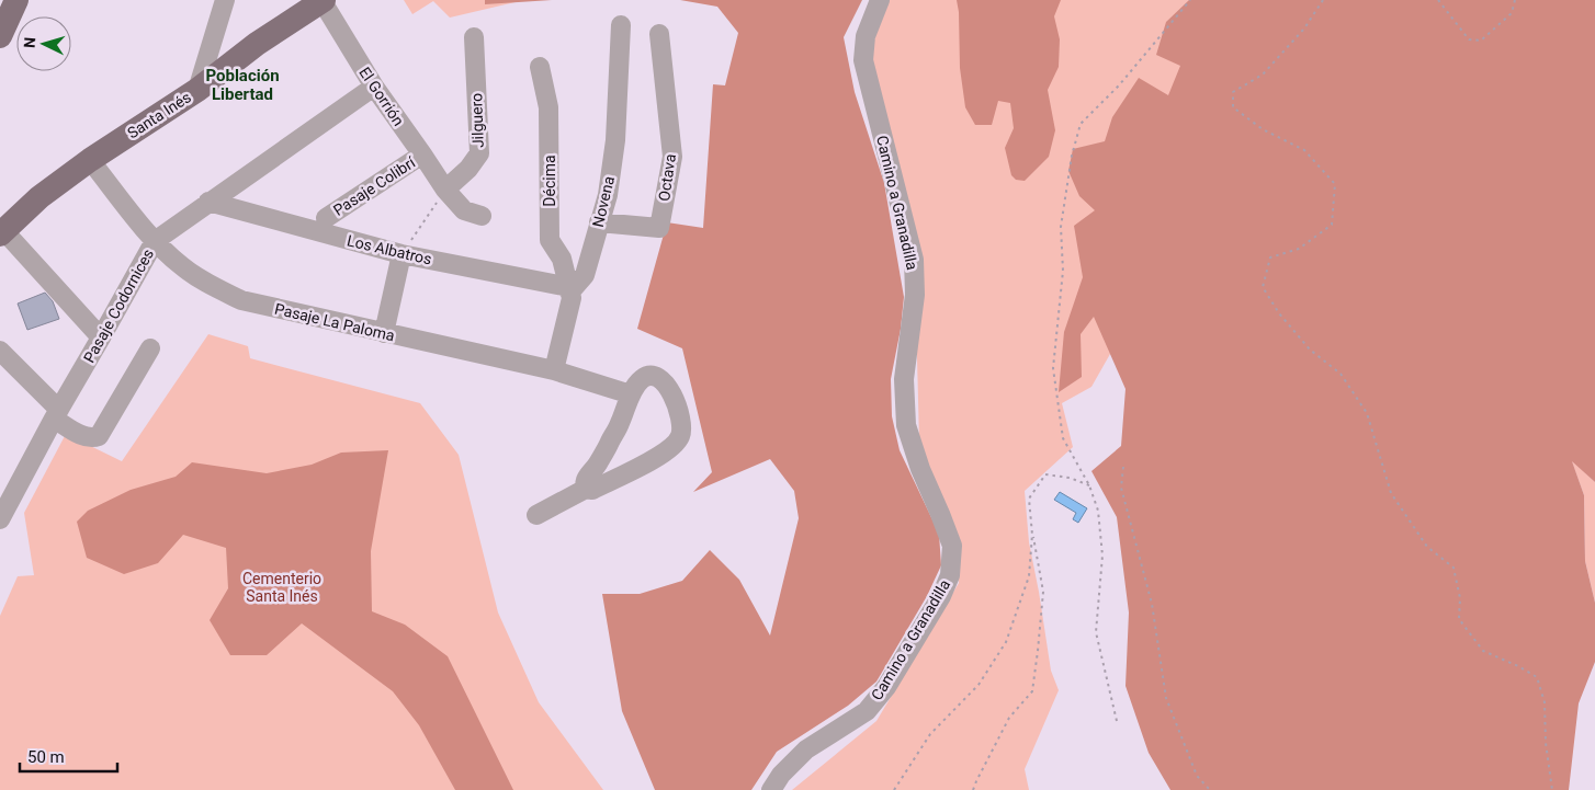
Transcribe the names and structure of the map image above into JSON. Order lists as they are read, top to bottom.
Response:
{
  "streets": {
    "main road": ["Santa Inés"],
    "street": [
      "El Gorrión",
      "Jilguero",
      "Octava",
      "Décima",
      "Pasaje Colibrí",
      "Novena",
      "Camino a Granadilla",
      "Los Albatros",
      "Pasaje Codornices",
      "Pasaje La Paloma"
    ]
  },
  "crossings": [
    ["El Gorrión", "Santa Inés"],
    ["El Gorrión", "Jilguero"],
    ["El Gorrión", "Pasaje Colibrí"],
    ["El Gorrión", "Pasaje Codornices"],
    ["Santa Inés", "Pasaje La Paloma"],
    ["Octava", "Novena"],
    ["Décima", "Novena"],
    ["Décima", "Los Albatros"],
    ["Novena", "Los Albatros"],
    ["Novena", "Pasaje La Paloma"],
    ["Los Albatros", "Pasaje Codornices"],
    ["Pasaje Codornices", "Pasaje La Paloma"]
  ],
  "districts": ["Población Libertad"],
  "parks": ["Cementerio Santa Inés"],
  "scale_bar": "50 m",
  "north": "left"
}
